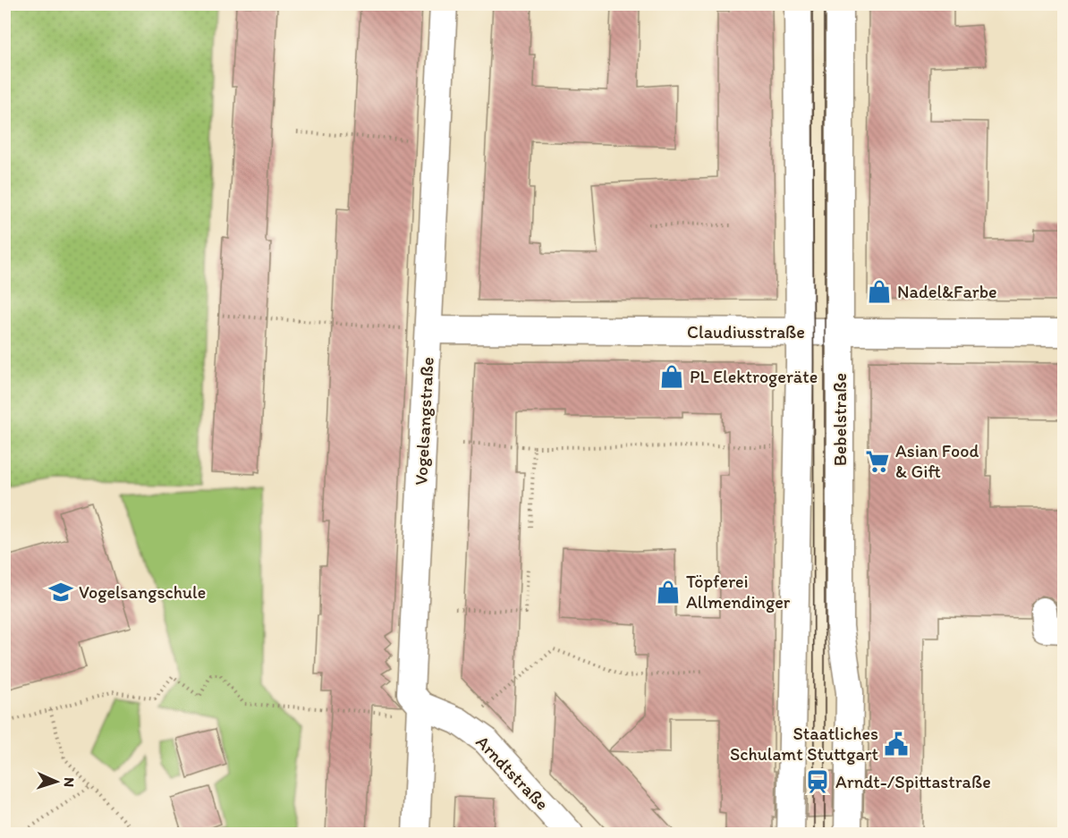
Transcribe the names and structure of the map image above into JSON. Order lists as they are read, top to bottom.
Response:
{
  "streets": {
    "street": [
      "Claudiusstraße",
      "Bebelstraße",
      "Vogelsangstraße",
      "Arndtstraße"
    ]
  },
  "crossings": [
    ["Claudiusstraße", "Bebelstraße"],
    ["Claudiusstraße", "Vogelsangstraße"],
    ["Vogelsangstraße", "Arndtstraße"]
  ],
  "places": {
    "shop": ["Nadel&Farbe", "PL Elektrogeräte", "Töpferei Allmendinger"],
    "supermarket": ["Asian Food & Gift"],
    "school or university": ["Vogelsangschule"],
    "public building": ["Staatliches Schulamt Stuttgart"],
    "station": ["Arndt-/Spittastraße"]
  },
  "north": "right"
}
